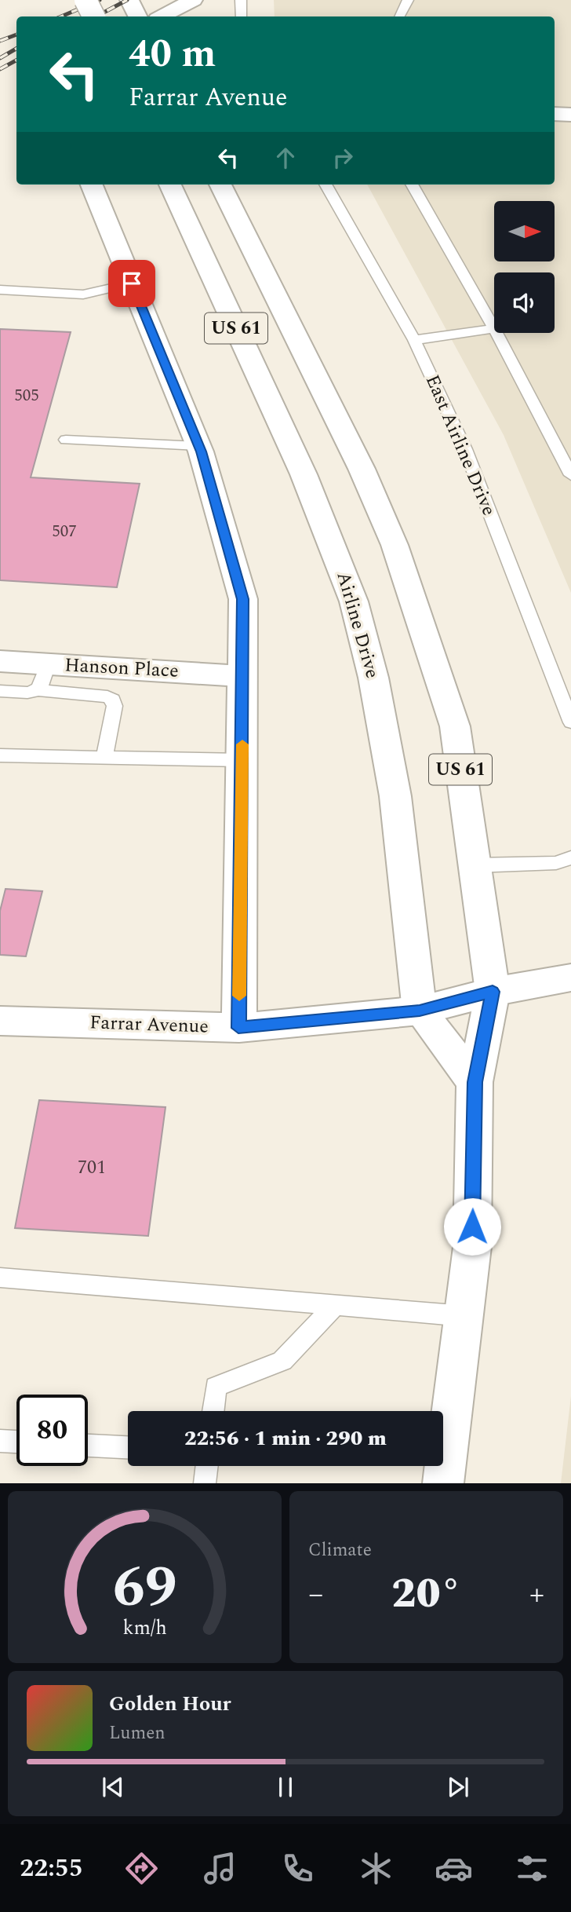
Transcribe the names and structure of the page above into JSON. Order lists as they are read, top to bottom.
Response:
{
  "streets": {
    "main road": [
      "US 61",
      "Airline Drive",
      "Hanson Place",
      "Farrar Avenue"
    ],
    "lane": ["East Airline Drive"]
  },
  "crossings": [
    ["US 61", "Farrar Avenue"],
    ["Airline Drive", "Farrar Avenue"]
  ],
  "house_numbers": ["505", "507", "701"],
  "north": "right",
  "page": {
    "turn": ["40 m", "Farrar Avenue"],
    "limit": "80",
    "trip": "22:56 · 1 min · 290 m",
    "tile": "Climate",
    "heat": ["−", "20°", "+"],
    "song": ["Golden Hour", "Lumen"],
    "tabs": "22:55",
    "gauge": ["69", "km/h"]
  }
}
